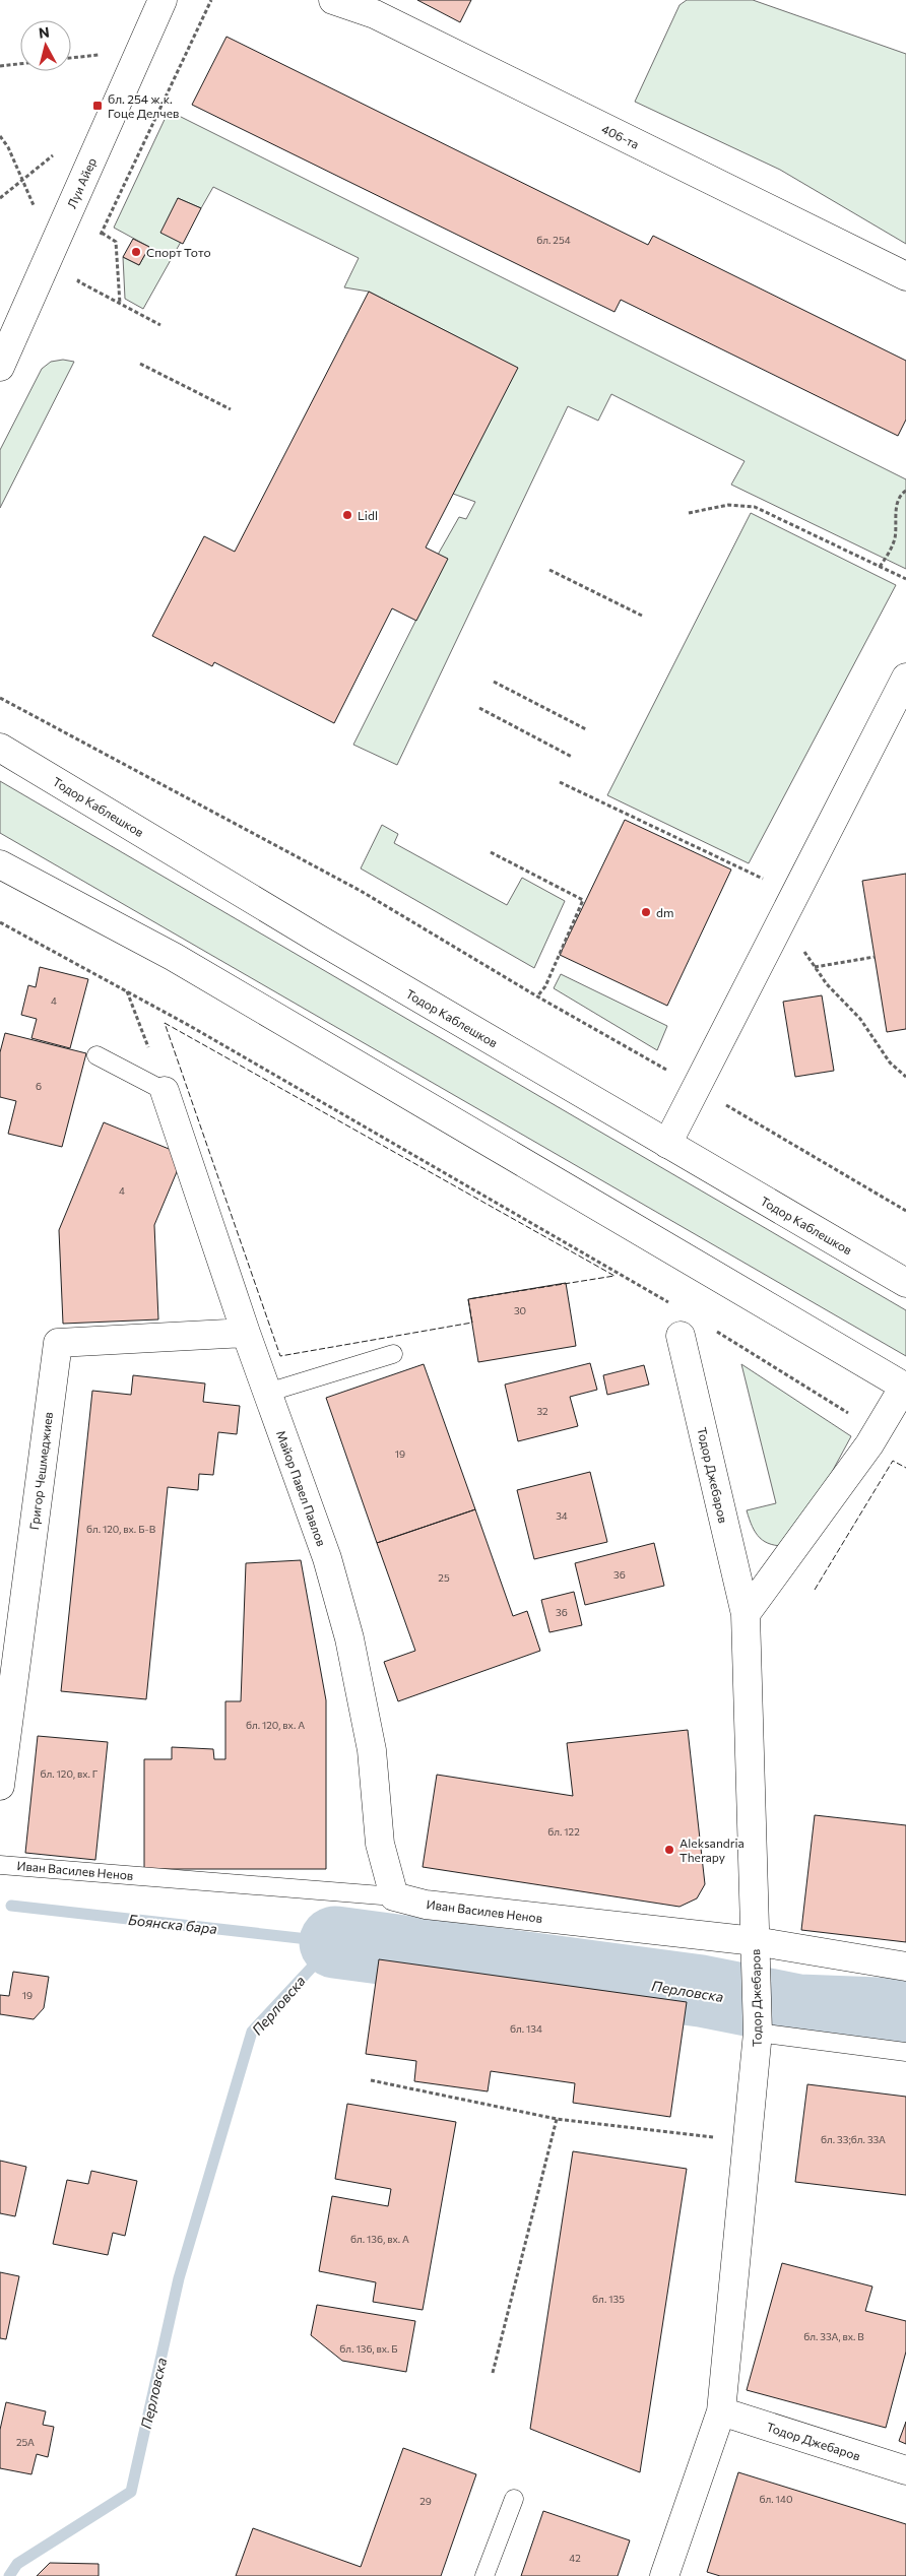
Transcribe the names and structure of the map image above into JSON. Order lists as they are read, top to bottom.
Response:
{
  "streets": {
    "street": [
      "406-та",
      "Луи Айер",
      "Тодор Каблешков",
      "Григор Чешмеджиев",
      "Тодор Джебаров",
      "Майор Павел Павлов",
      "Иван Василев Ненов"
    ]
  },
  "crossings": [
    ["Григор Чешмеджиев", "Майор Павел Павлов"],
    ["Тодор Джебаров", "Иван Василев Ненов"],
    ["Майор Павел Павлов", "Иван Василев Ненов"]
  ],
  "water": ["Боянска бара", "Перловска"],
  "places": {
    "transit": ["бл. 254 ж.к. Гоце Делчев"],
    "other": [
      "Спорт Тото",
      "Lidl",
      "dm",
      "Aleksandria Therapy"
    ]
  },
  "house_numbers": [
    "бл. 254",
    "4",
    "6",
    "4",
    "30",
    "32",
    "19",
    "34",
    "бл. 120, вх. Б-В",
    "36",
    "25",
    "36",
    "бл. 120, вх. А",
    "бл. 120, вх. Г",
    "бл. 122",
    "19",
    "бл. 134",
    "бл. 33;бл. 33А",
    "бл. 136, вх. А",
    "бл. 135",
    "бл. 33А, вх. В",
    "бл. 136, вх. Б",
    "25А",
    "бл. 140",
    "29",
    "42"
  ],
  "north": "top"
}
